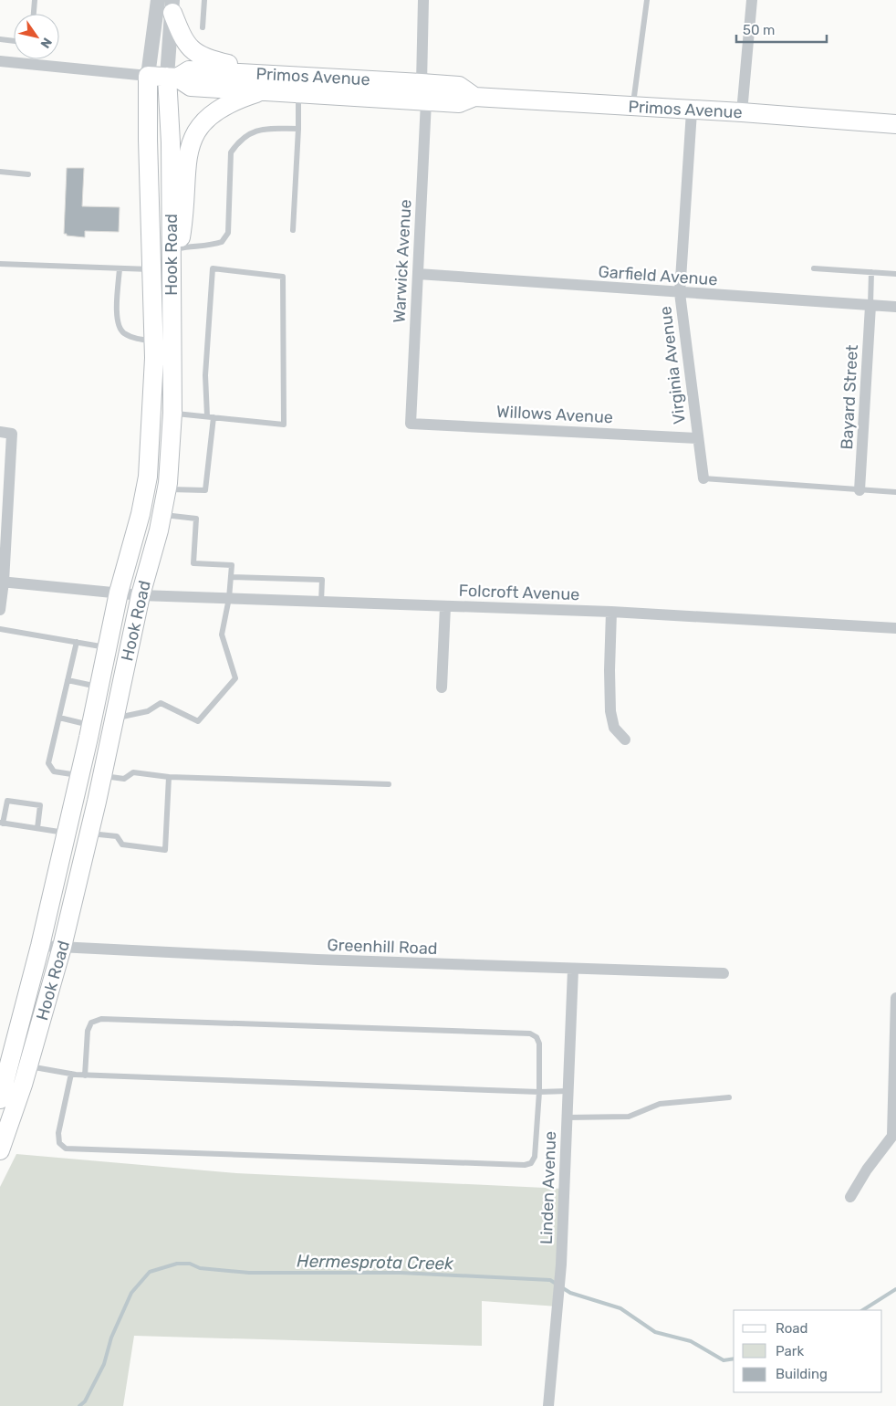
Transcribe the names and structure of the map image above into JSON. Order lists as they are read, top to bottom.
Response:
{
  "streets": {
    "main road": ["Primos Avenue", "Hook Road"],
    "street": [
      "Warwick Avenue",
      "Garfield Avenue",
      "Virginia Avenue",
      "Bayard Street",
      "Willows Avenue",
      "Folcroft Avenue",
      "Greenhill Road",
      "Linden Avenue"
    ]
  },
  "crossings": [
    ["Primos Avenue", "Hook Road"],
    ["Primos Avenue", "Warwick Avenue"],
    ["Primos Avenue", "Virginia Avenue"],
    ["Hook Road", "Folcroft Avenue"],
    ["Hook Road", "Greenhill Road"],
    ["Warwick Avenue", "Garfield Avenue"],
    ["Warwick Avenue", "Willows Avenue"],
    ["Garfield Avenue", "Virginia Avenue"],
    ["Garfield Avenue", "Bayard Street"],
    ["Virginia Avenue", "Willows Avenue"],
    ["Greenhill Road", "Linden Avenue"]
  ],
  "water": ["Hermesprota Creek"],
  "legend": ["Road", "Park", "Building"],
  "scale_bar": "50 m",
  "north": "bottom right"
}
